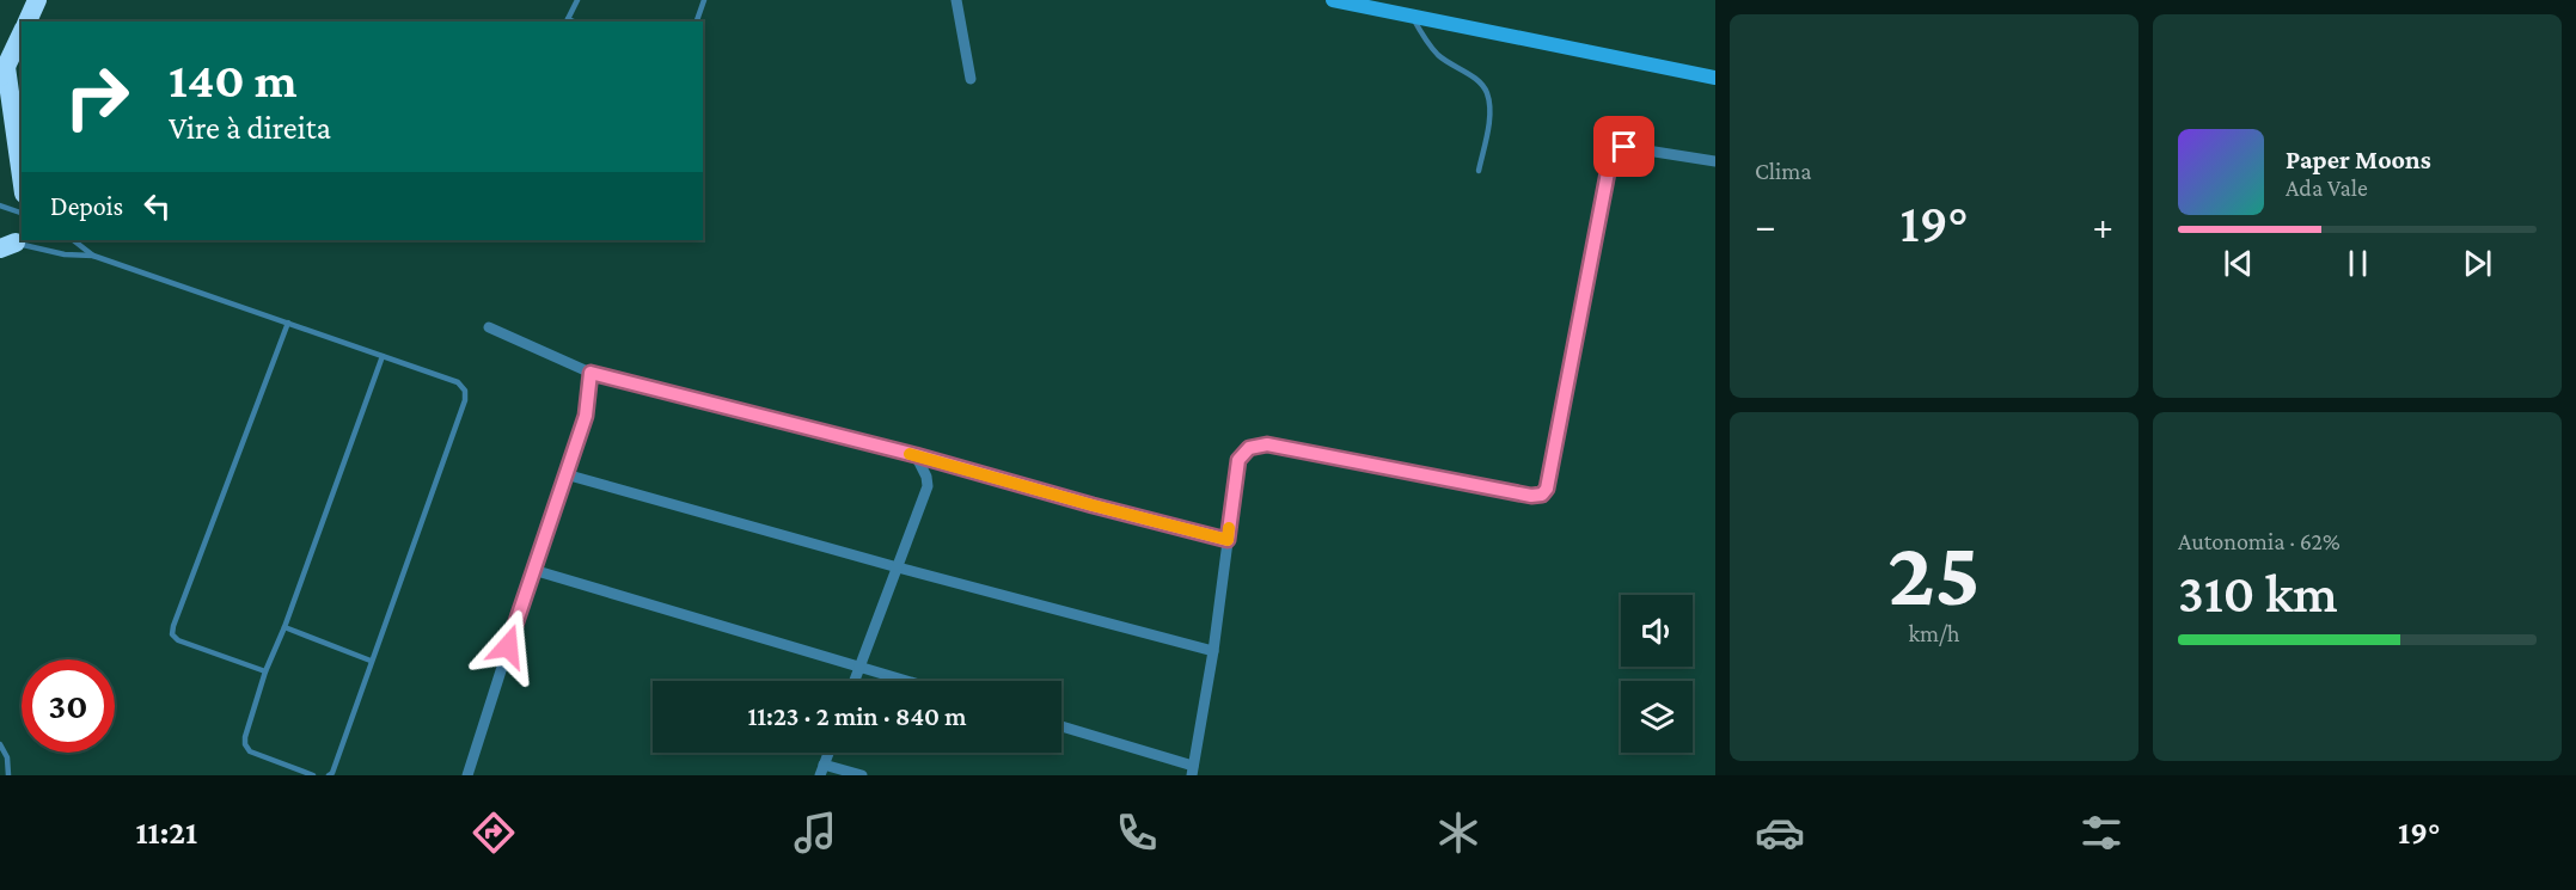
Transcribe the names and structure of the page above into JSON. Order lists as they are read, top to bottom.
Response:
{
  "page": {
    "tile": [
      "Clima",
      ["25", "km/h"],
      ["Autonomia · 62%", "310 km"]
    ],
    "turn": ["140 m", "Vire à direita"],
    "song": ["Paper Moons", "Ada Vale"],
    "then": "Depois",
    "heat": ["−", "19°", "+"],
    "limit": "30",
    "trip": "11:23 · 2 min · 840 m",
    "tabs": ["11:21", "19°"]
  }
}
